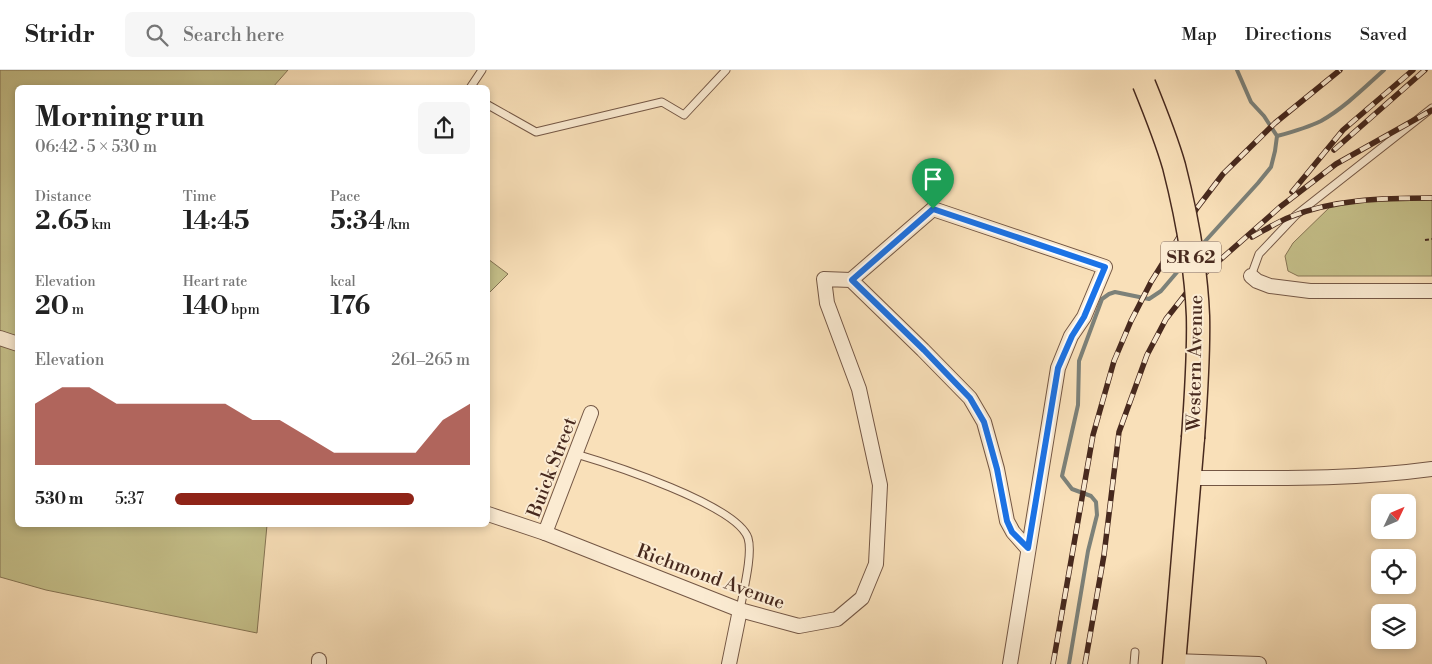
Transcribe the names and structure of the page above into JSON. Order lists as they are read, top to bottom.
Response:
{
  "streets": {
    "main road": ["SR 62", "Western Avenue"],
    "street": ["Buick Street", "Richmond Avenue"]
  },
  "crossings": [
    ["Buick Street", "Richmond Avenue"]
  ],
  "north": "top right",
  "page": {
    "header": "Stridr",
    "search": "Search here",
    "nav": ["Map", "Directions", "Saved"],
    "heading": ["Morning run", "06:42 · 5 × 530 m"],
    "stats": [
      ["Distance", "2.65 km"],
      ["Time", "14:45"],
      ["Pace", "5:34 /km"],
      ["Elevation", "20 m"],
      ["Heart rate", "140 bpm"],
      ["kcal", "176"]
    ],
    "chart": ["Elevation", "261–265 m"],
    "list": [
      {
        "name": "530 m",
        "note": "5:37"
      }
    ]
  }
}
